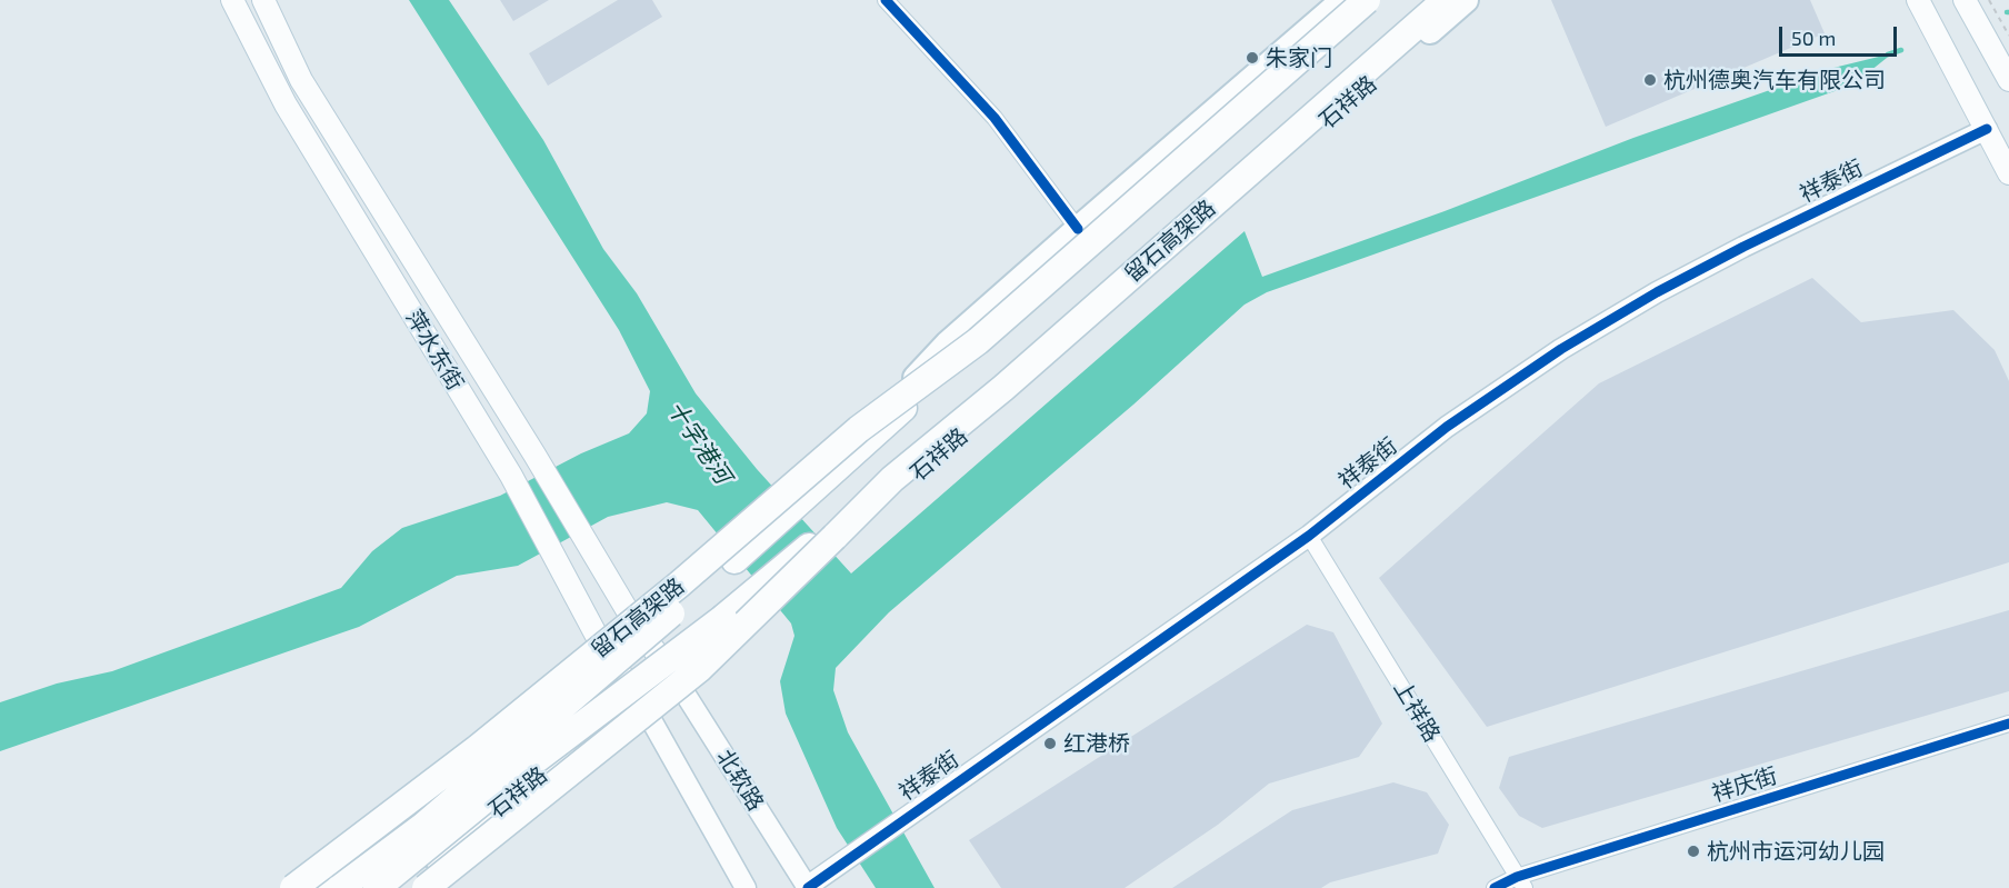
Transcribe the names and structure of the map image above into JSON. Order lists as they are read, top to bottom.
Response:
{
  "streets": {
    "highway": ["留石高架路"],
    "main road": ["石祥路", "萍水东街"],
    "street": [
      "祥泰街",
      "上祥路",
      "北软路",
      "祥庆街"
    ]
  },
  "crossings": [
    ["石祥路", "萍水东街"],
    ["石祥路", "北软路"],
    ["祥泰街", "上祥路"],
    ["祥泰街", "北软路"],
    ["萍水东街", "北软路"],
    ["上祥路", "祥庆街"]
  ],
  "water": ["十字港河"],
  "places": [
    "朱家门",
    "杭州德奥汽车有限公司",
    "红港桥",
    "杭州市运河幼儿园"
  ],
  "scale_bar": "50 m"
}
